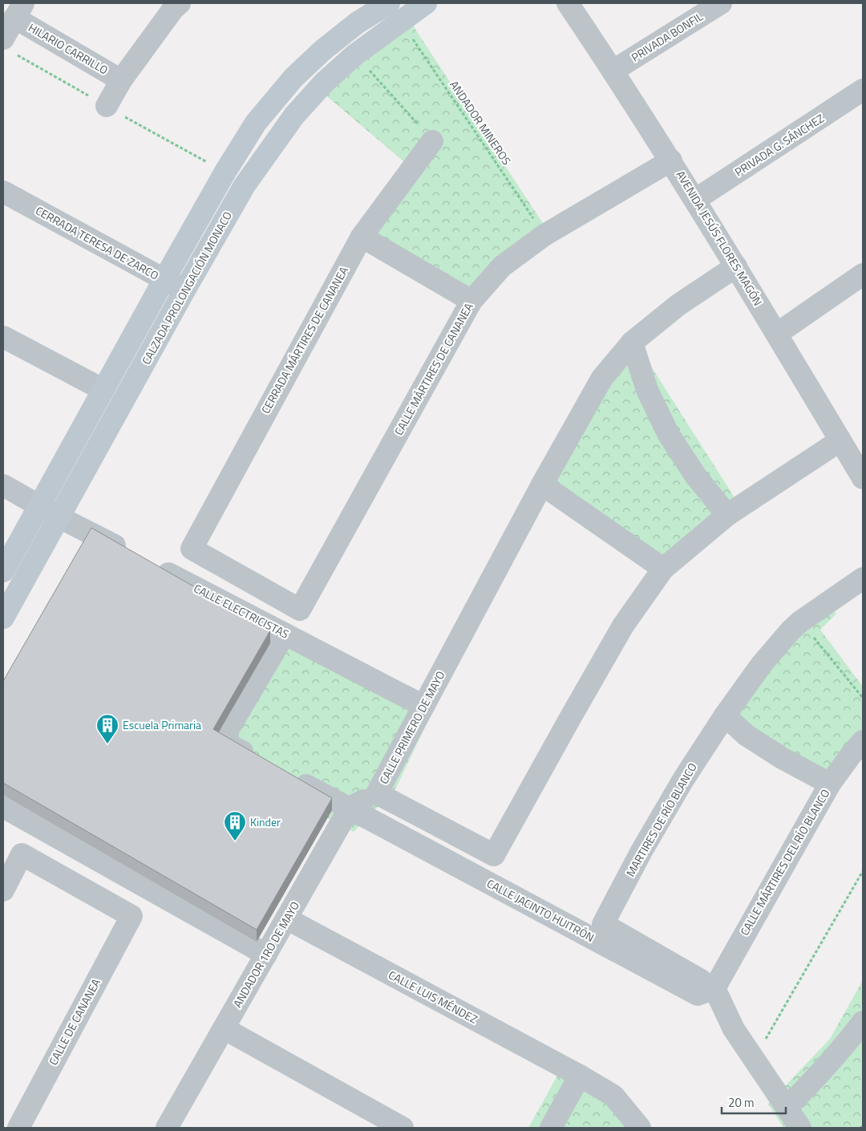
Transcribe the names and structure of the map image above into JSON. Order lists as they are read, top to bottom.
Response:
{
  "streets": {
    "street": [
      "PRIVADA BONFIL",
      "HILARIO CARRILLO",
      "PRIVADA G. SÁNCHEZ",
      "AVENIDA JESÚS FLORES MAGÓN",
      "CERRADA TERESA DE ZARCO",
      "CALZADA PROLONGACIÓN MONACO",
      "CERRADA MÁRTIRES DE CANANEA",
      "CALLE MÁRTIRES DE CANANEA",
      "CALLE ELECTRICISTAS",
      "CALLE PRIMERO DE MAYO",
      "MARTIRES DE RÍO BLANCO",
      "CALLE MÁRTIRES DEL RÍO BLANCO",
      "CALLE JACINTO HUITRÓN",
      "ANDADOR 1RO DE MAYO",
      "CALLE LUIS MÉNDEZ",
      "CALLE DE CANANEA"
    ],
    "path": ["ANDADOR MINEROS"]
  },
  "crossings": [
    ["PRIVADA BONFIL", "AVENIDA JESÚS FLORES MAGÓN"],
    ["ANDADOR MINEROS", "CALZADA PROLONGACIÓN MONACO"],
    ["ANDADOR MINEROS", "CALLE MÁRTIRES DE CANANEA"],
    ["PRIVADA G. SÁNCHEZ", "AVENIDA JESÚS FLORES MAGÓN"],
    ["AVENIDA JESÚS FLORES MAGÓN", "CALLE MÁRTIRES DE CANANEA"],
    ["AVENIDA JESÚS FLORES MAGÓN", "CALLE PRIMERO DE MAYO"],
    ["CERRADA TERESA DE ZARCO", "CALZADA PROLONGACIÓN MONACO"],
    ["CERRADA MÁRTIRES DE CANANEA", "CALLE MÁRTIRES DE CANANEA"],
    ["CALLE ELECTRICISTAS", "CALLE PRIMERO DE MAYO"],
    ["MARTIRES DE RÍO BLANCO", "CALLE MÁRTIRES DEL RÍO BLANCO"],
    ["MARTIRES DE RÍO BLANCO", "CALLE JACINTO HUITRÓN"],
    ["CALLE MÁRTIRES DEL RÍO BLANCO", "CALLE JACINTO HUITRÓN"],
    ["CALLE JACINTO HUITRÓN", "ANDADOR 1RO DE MAYO"],
    ["ANDADOR 1RO DE MAYO", "CALLE LUIS MÉNDEZ"]
  ],
  "places": {
    "building": ["Escuela Primaria", "Kinder"]
  },
  "scale_bar": "20 m"
}
